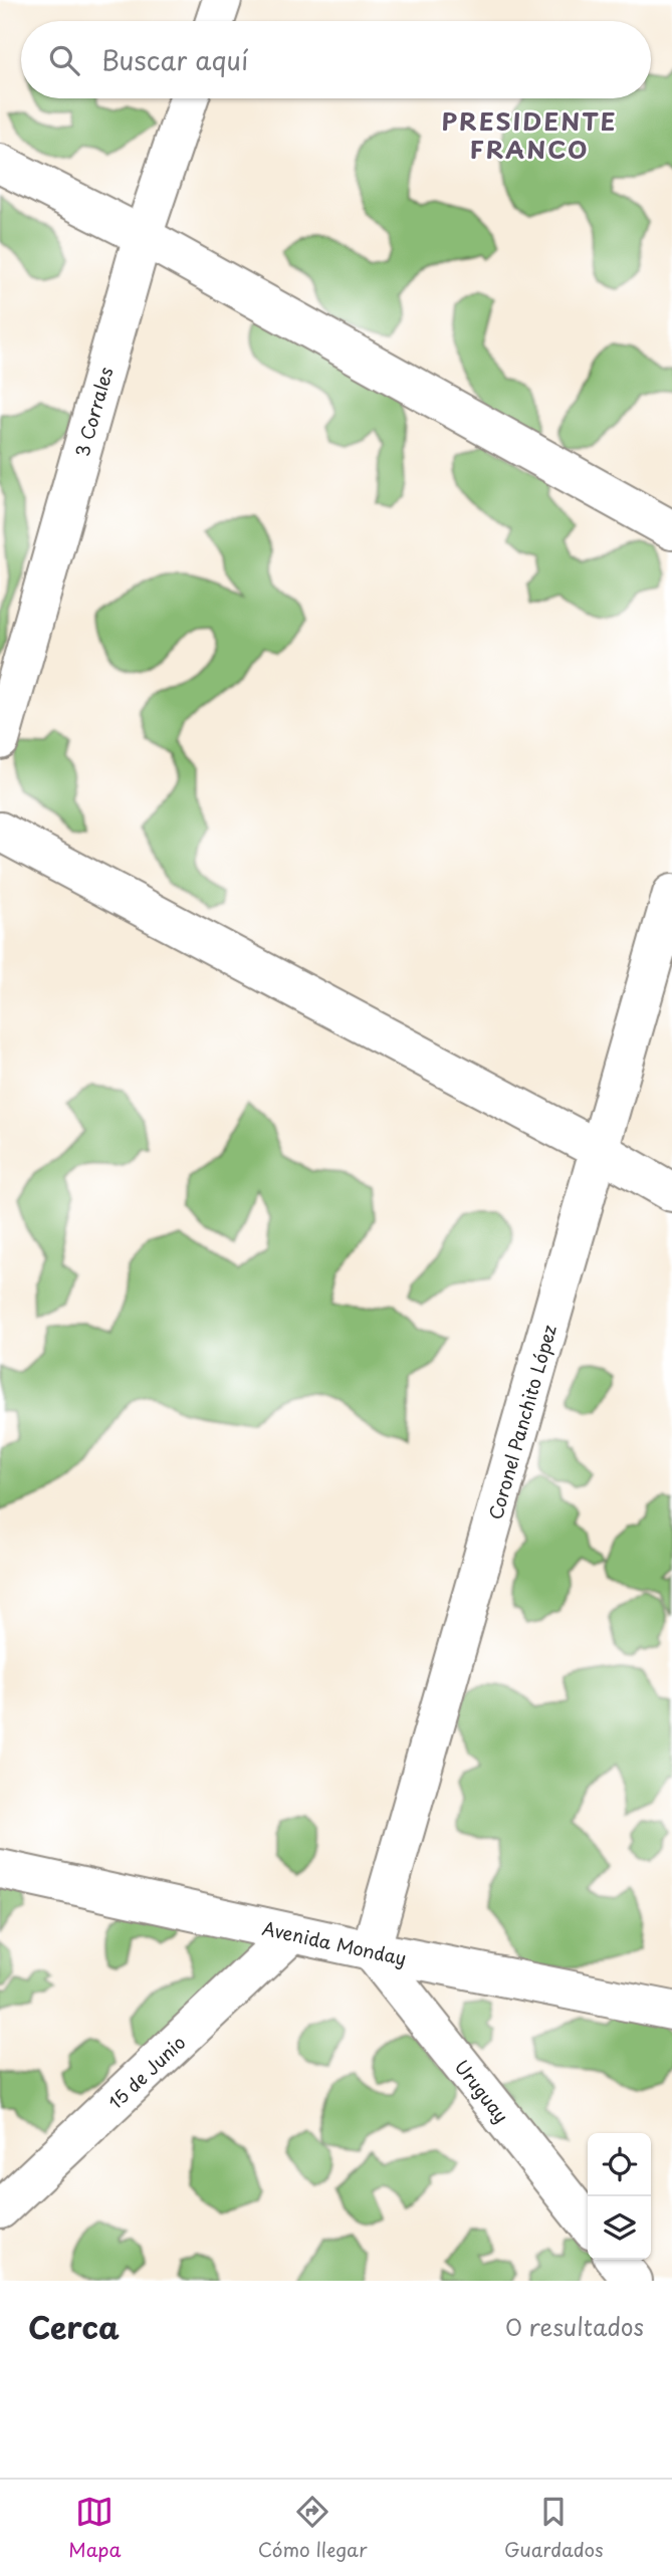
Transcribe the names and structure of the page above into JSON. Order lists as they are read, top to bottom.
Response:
{
  "streets": {
    "street": [
      "3 Corrales",
      "Coronel Panchito López",
      "Avenida Monday",
      "15 de Junio",
      "Uruguay"
    ]
  },
  "crossings": [
    ["Coronel Panchito López", "Avenida Monday"],
    ["Coronel Panchito López", "Uruguay"],
    ["Avenida Monday", "15 de Junio"],
    ["Avenida Monday", "Uruguay"]
  ],
  "districts": ["PRESIDENTE FRANCO"],
  "page": {
    "search": "Buscar aquí",
    "heading": ["Cerca", "0 resultados"],
    "nav": ["Mapa", "Cómo llegar", "Guardados"]
  }
}
